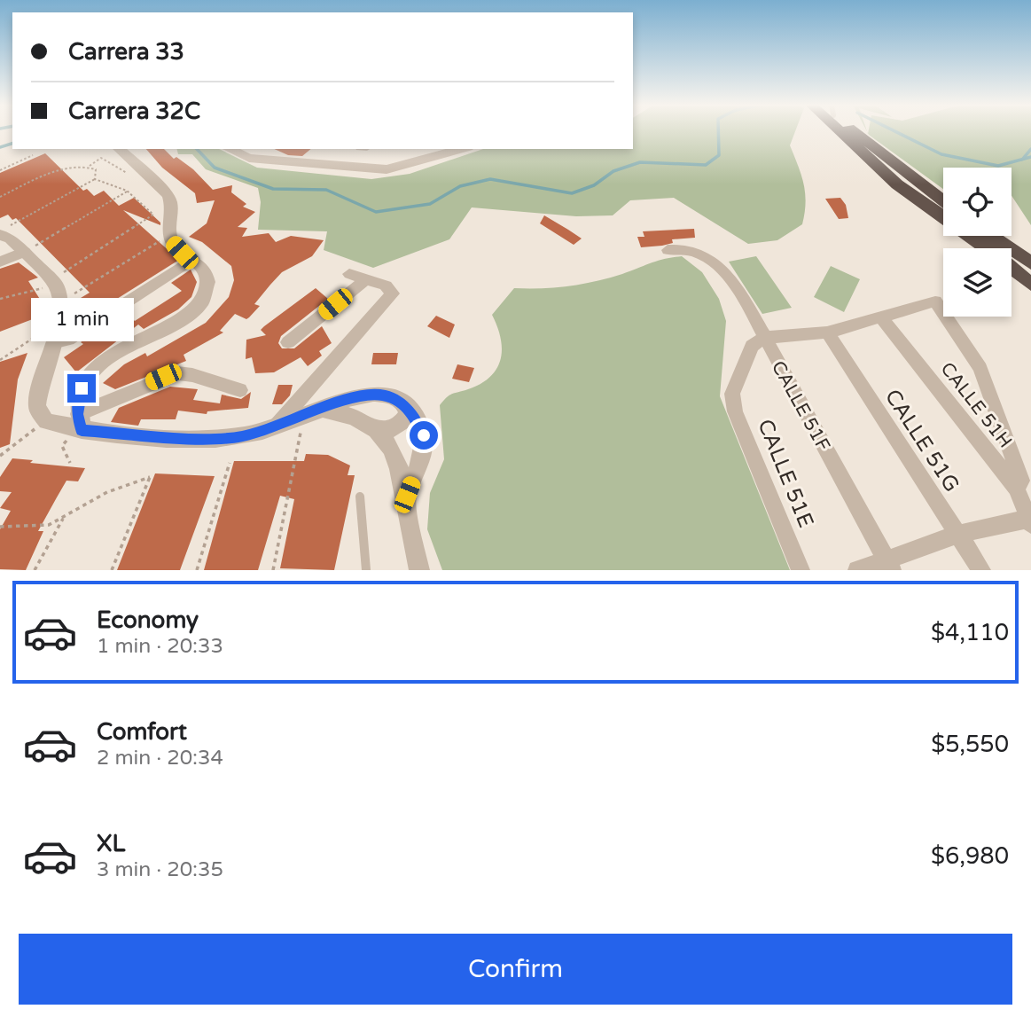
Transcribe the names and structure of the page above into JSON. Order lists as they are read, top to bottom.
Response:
{
  "streets": {
    "street": [
      "CALLE 51H",
      "CALLE 51F",
      "CALLE 51G",
      "CALLE 51E"
    ]
  },
  "crossings": [
    ["CALLE 51F", "CALLE 51E"]
  ],
  "page": {
    "banner": ["Carrera 33", "Carrera 32C"],
    "bubble": "1 min",
    "list": [
      {
        "name": "Economy",
        "note": "1 min · 20:33",
        "value": "$4,110"
      },
      {
        "name": "Comfort",
        "note": "2 min · 20:34",
        "value": "$5,550"
      },
      {
        "name": "XL",
        "note": "3 min · 20:35",
        "value": "$6,980"
      }
    ],
    "buttons": "Confirm"
  }
}
